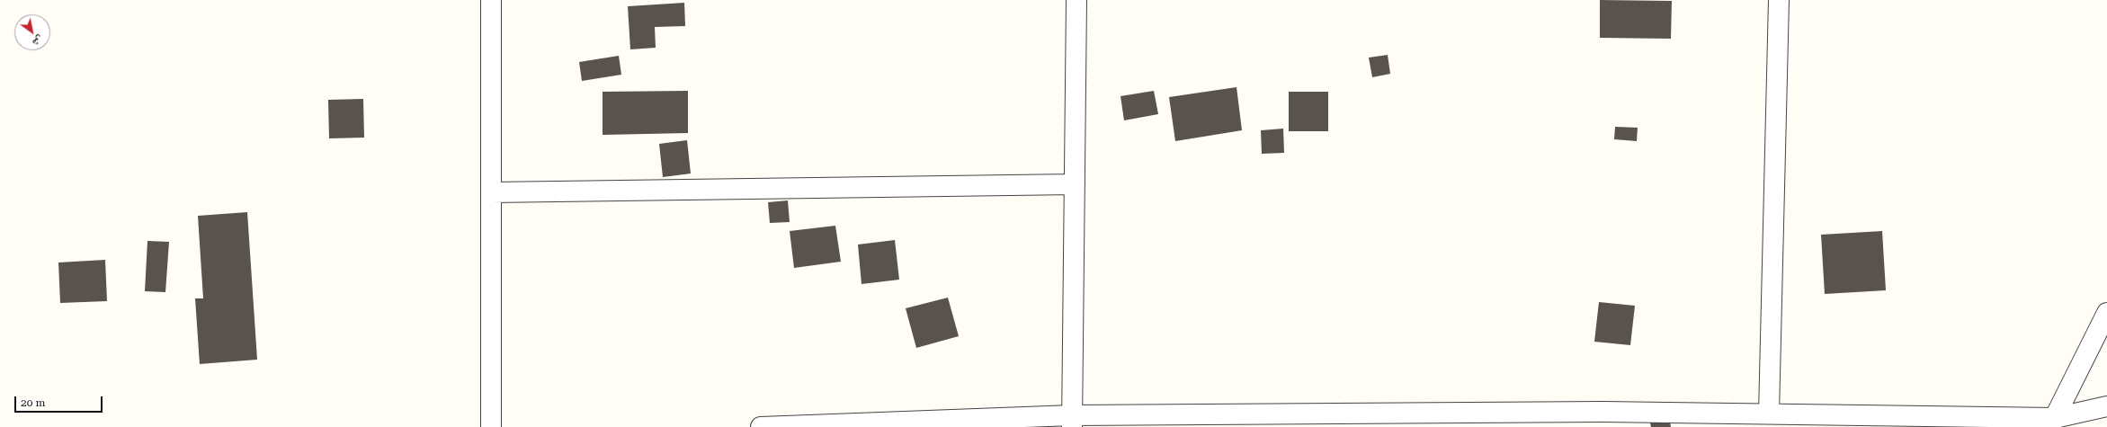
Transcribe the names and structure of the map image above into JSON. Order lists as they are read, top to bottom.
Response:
{
  "scale_bar": "20 m",
  "north": "bottom right"
}
